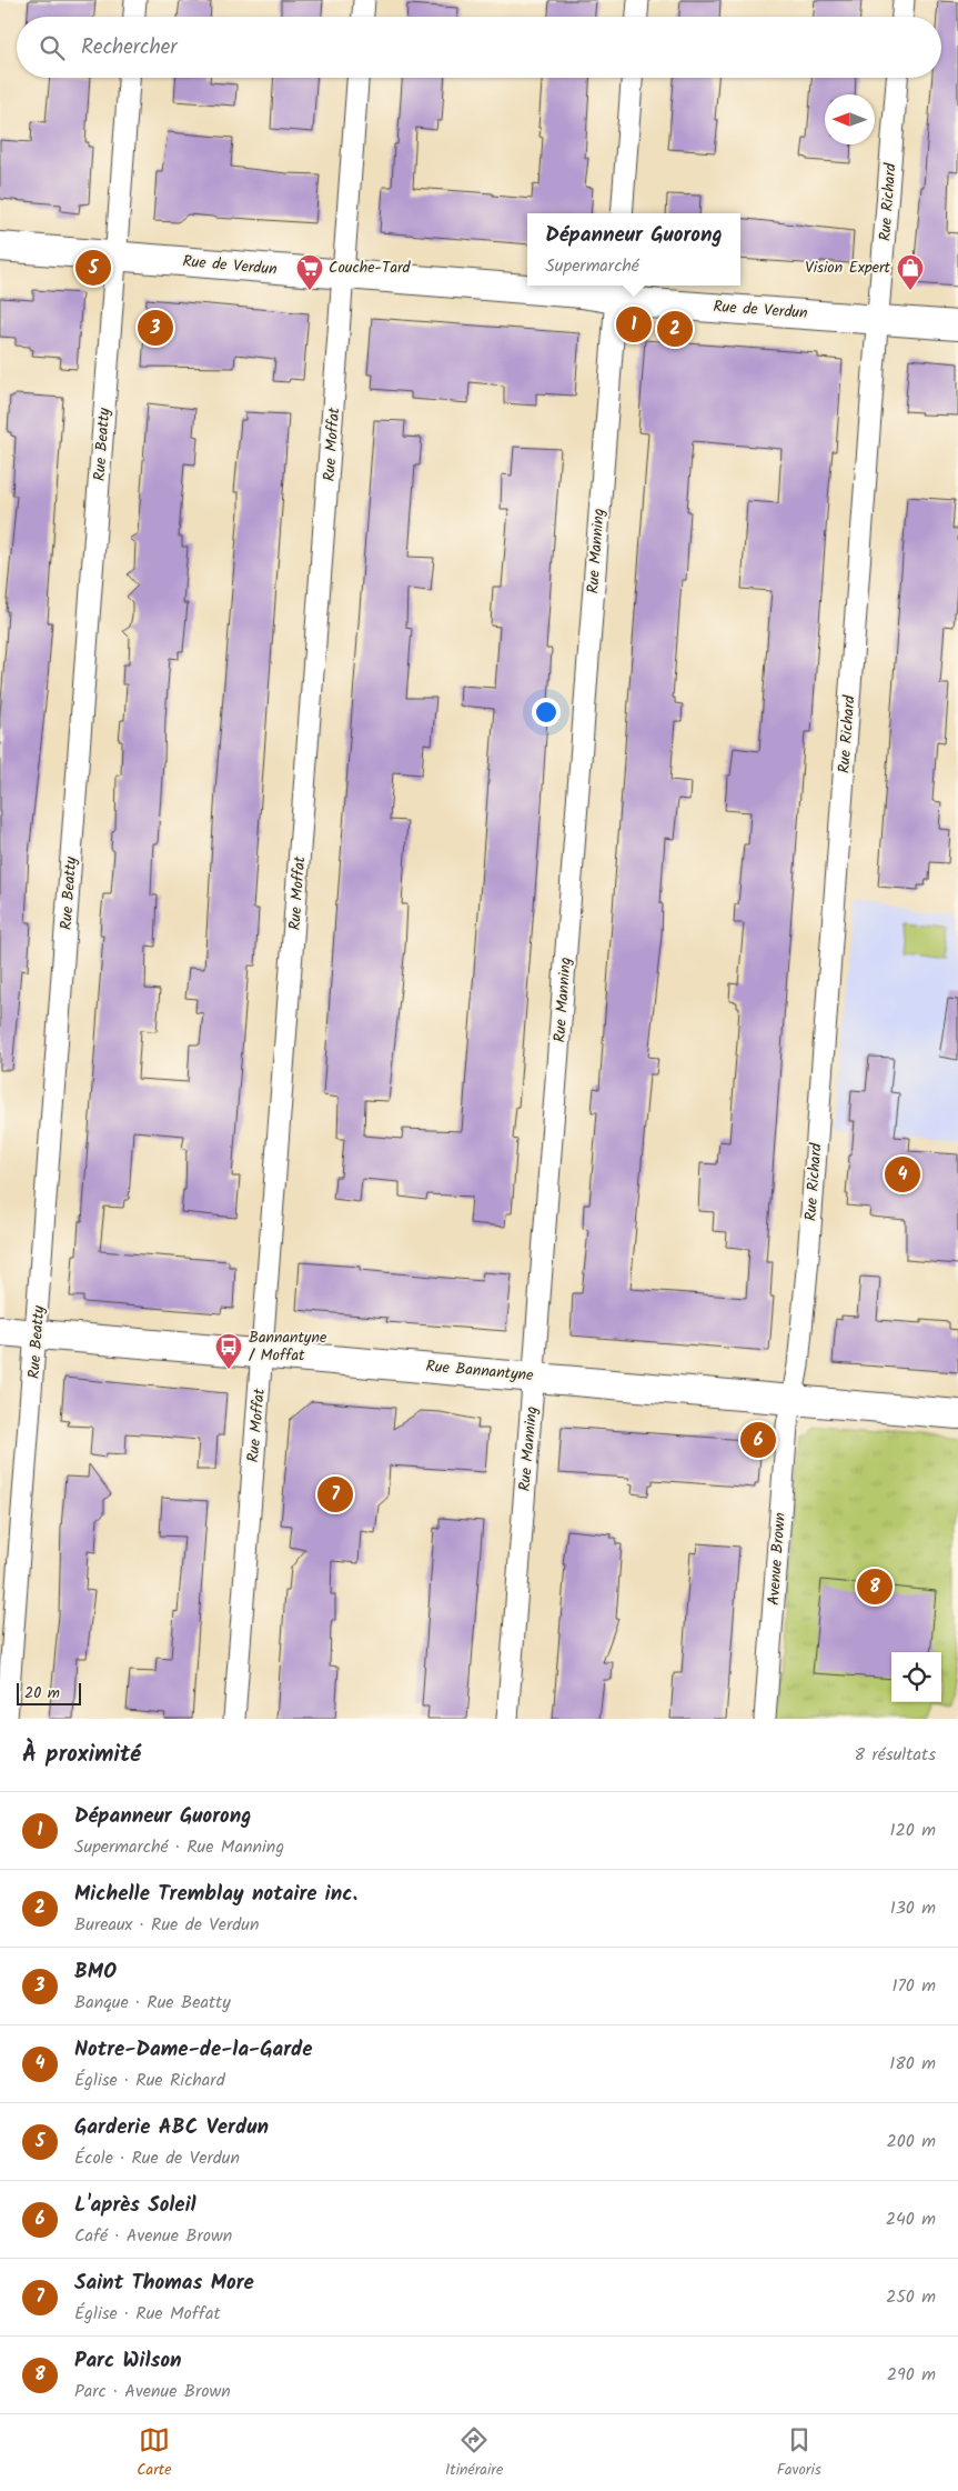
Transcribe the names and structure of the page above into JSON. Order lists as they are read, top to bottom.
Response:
{
  "streets": {
    "street": [
      "Rue Richard",
      "Rue de Verdun",
      "Rue Beatty",
      "Rue Moffat",
      "Rue Manning",
      "Rue Bannantyne",
      "Avenue Brown"
    ]
  },
  "crossings": [
    ["Rue Richard", "Rue de Verdun"],
    ["Rue Richard", "Rue Bannantyne"],
    ["Rue Richard", "Avenue Brown"],
    ["Rue de Verdun", "Rue Beatty"],
    ["Rue de Verdun", "Rue Moffat"],
    ["Rue de Verdun", "Rue Manning"],
    ["Rue Beatty", "Rue Bannantyne"],
    ["Rue Moffat", "Rue Bannantyne"],
    ["Rue Manning", "Rue Bannantyne"],
    ["Rue Bannantyne", "Avenue Brown"]
  ],
  "places": {
    "supermarket": ["Couche-Tard"],
    "shop": ["Vision Expert"],
    "bus stop": ["Bannantyne / Moffat"]
  },
  "scale_bar": "20 m",
  "north": "left",
  "page": {
    "search": "Rechercher",
    "popup": ["Dépanneur Guorong", "Supermarché"],
    "pins": [
      "5",
      "1",
      "3",
      "2",
      "4",
      "6",
      "7",
      "8"
    ],
    "scale": "20 m",
    "heading": ["À proximité", "8 résultats"],
    "list": [
      {
        "mark": "1",
        "name": "Dépanneur Guorong",
        "note": "Supermarché · Rue Manning",
        "value": "120 m"
      },
      {
        "mark": "2",
        "name": "Michelle Tremblay notaire inc.",
        "note": "Bureaux · Rue de Verdun",
        "value": "130 m"
      },
      {
        "mark": "3",
        "name": "BMO",
        "note": "Banque · Rue Beatty",
        "value": "170 m"
      },
      {
        "mark": "4",
        "name": "Notre-Dame-de-la-Garde",
        "note": "Église · Rue Richard",
        "value": "180 m"
      },
      {
        "mark": "5",
        "name": "Garderie ABC Verdun",
        "note": "École · Rue de Verdun",
        "value": "200 m"
      },
      {
        "mark": "6",
        "name": "L'après Soleil",
        "note": "Café · Avenue Brown",
        "value": "240 m"
      },
      {
        "mark": "7",
        "name": "Saint Thomas More",
        "note": "Église · Rue Moffat",
        "value": "250 m"
      },
      {
        "mark": "8",
        "name": "Parc Wilson",
        "note": "Parc · Avenue Brown",
        "value": "290 m"
      }
    ],
    "nav": ["Carte", "Itinéraire", "Favoris"]
  }
}
